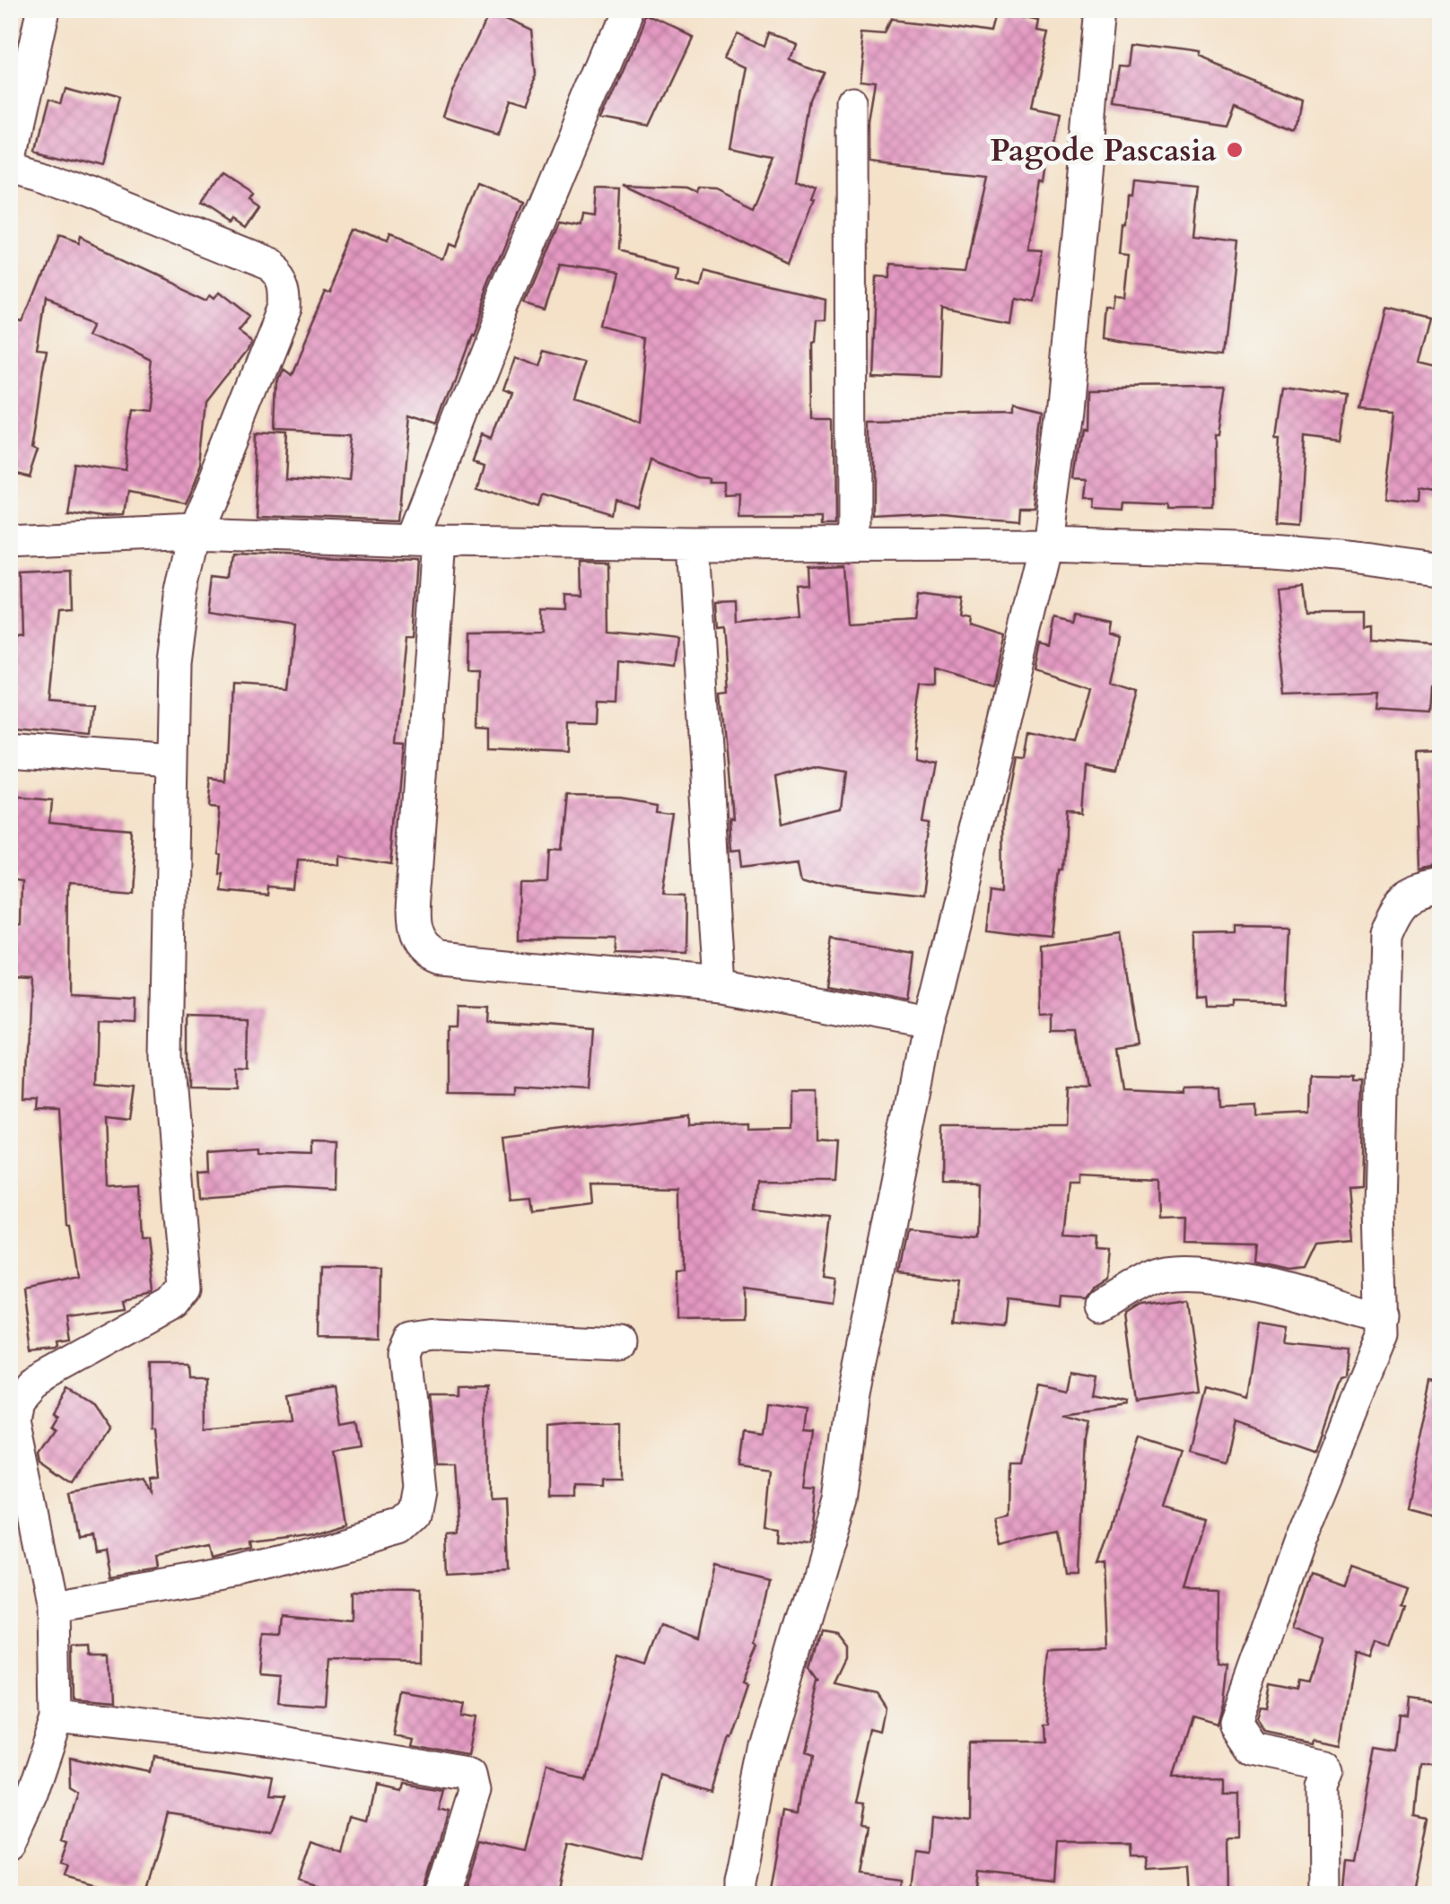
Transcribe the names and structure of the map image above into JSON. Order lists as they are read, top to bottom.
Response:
{
  "places": ["Pagode Pascasia"]
}
